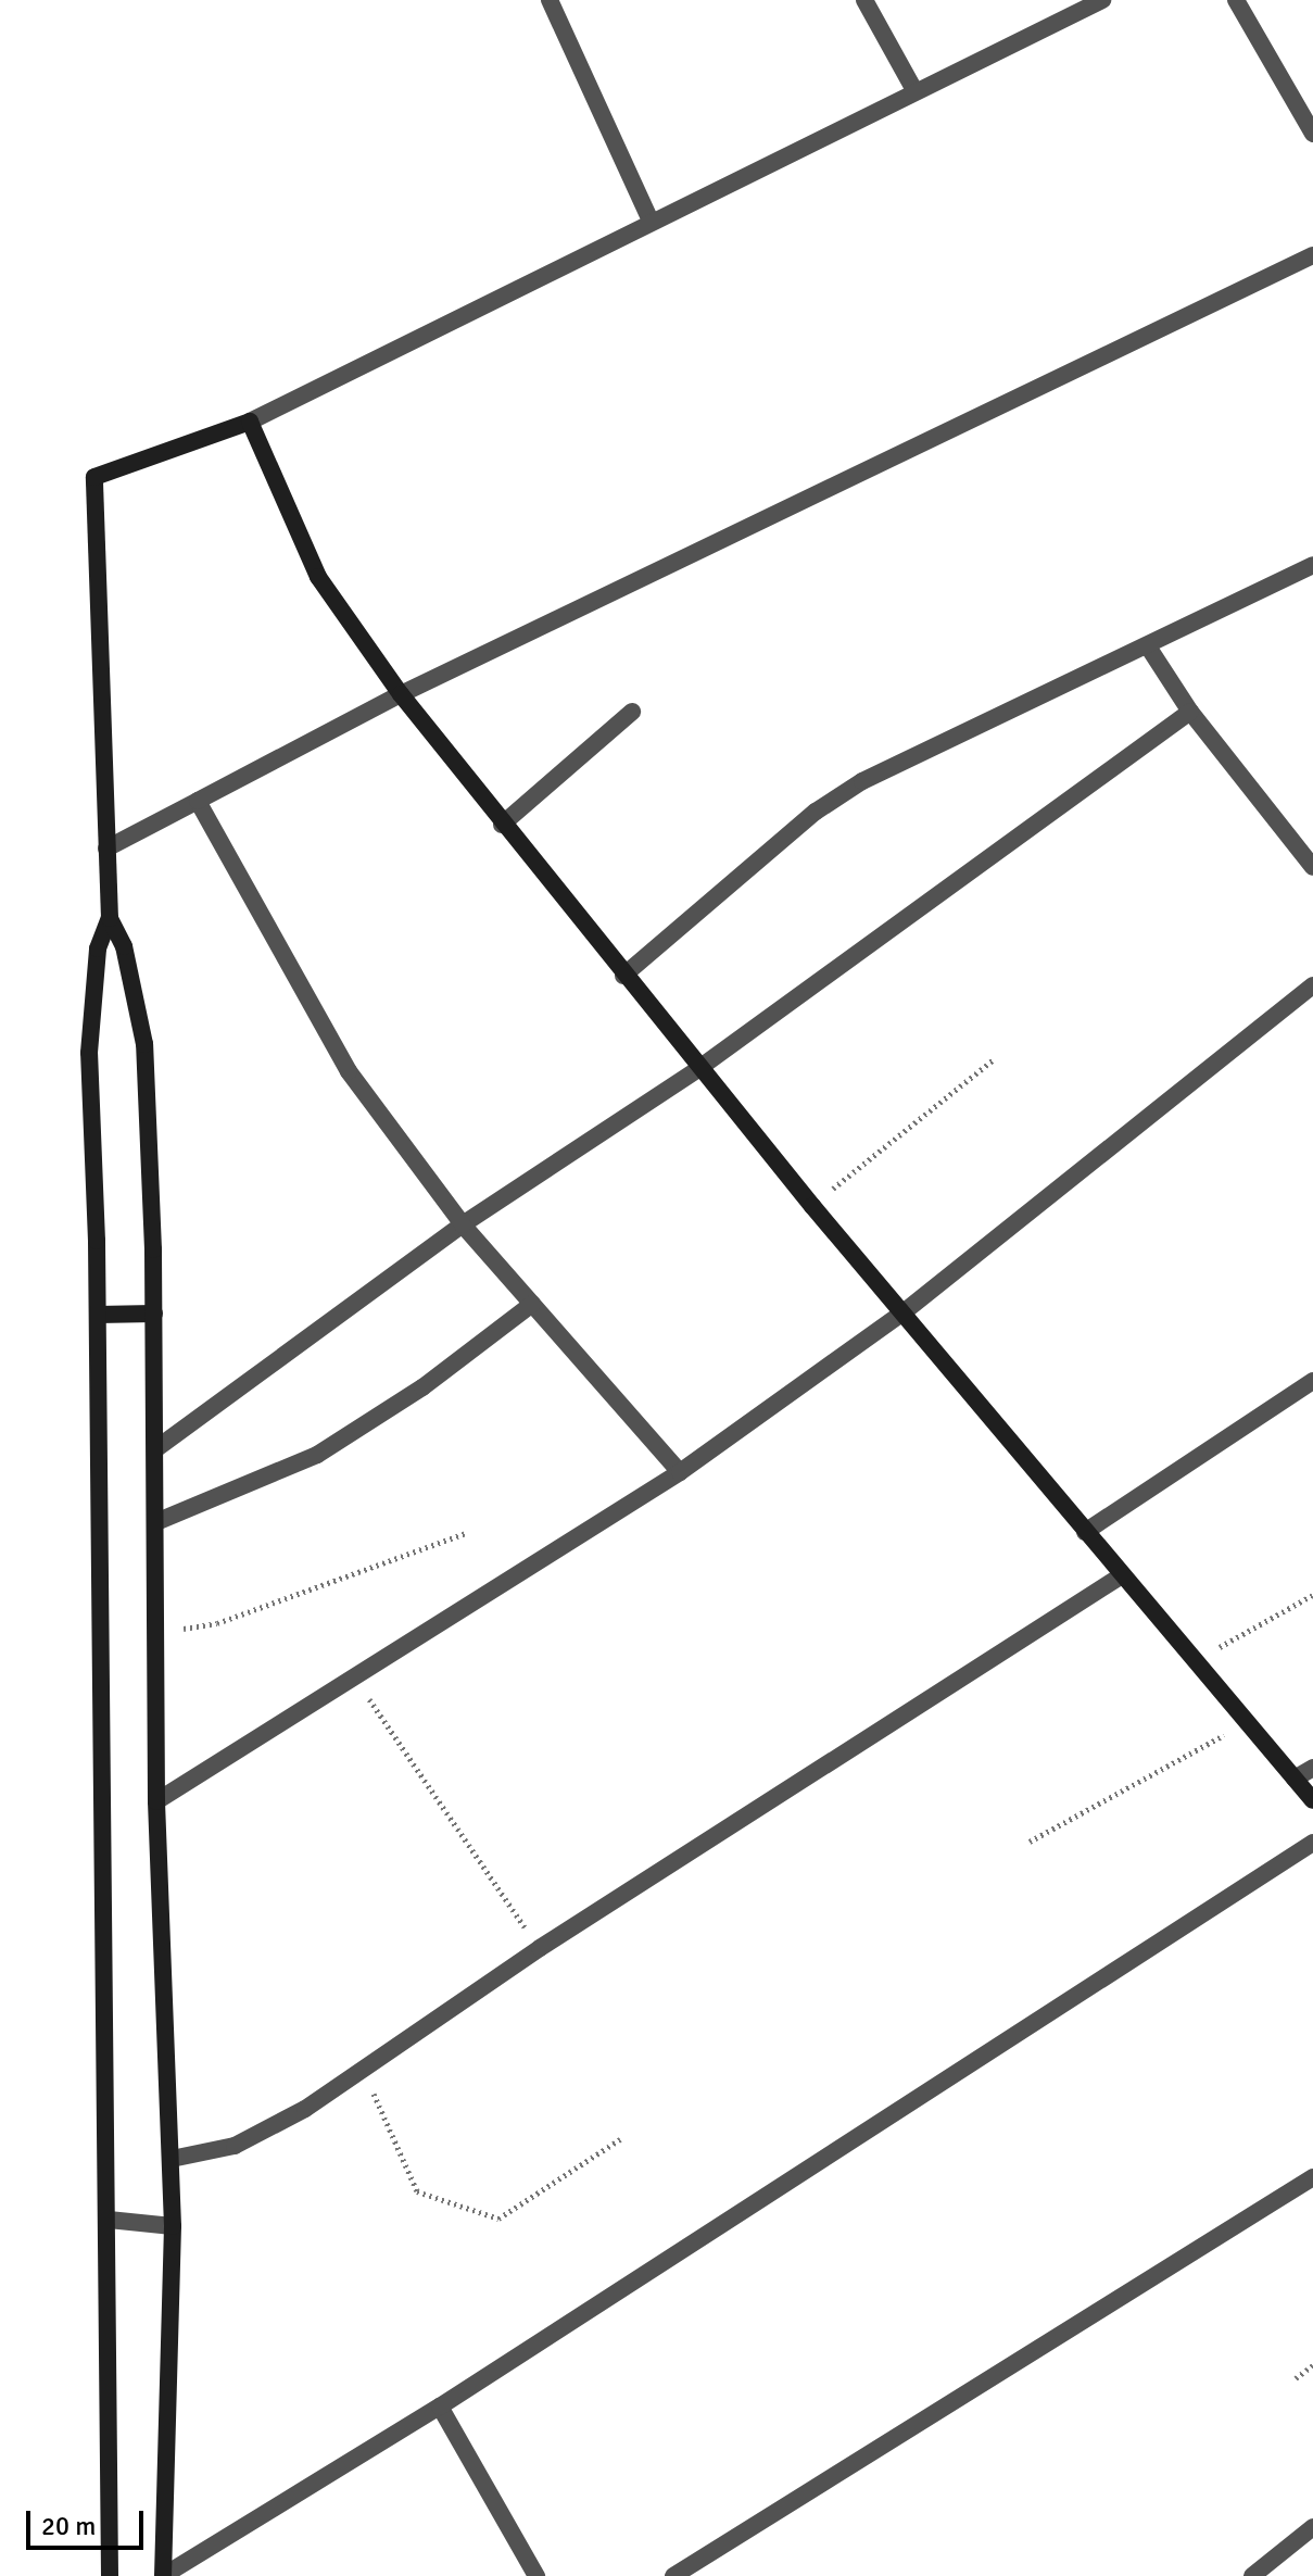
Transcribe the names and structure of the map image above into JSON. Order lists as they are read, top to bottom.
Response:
{
  "scale_bar": "20 m"
}
